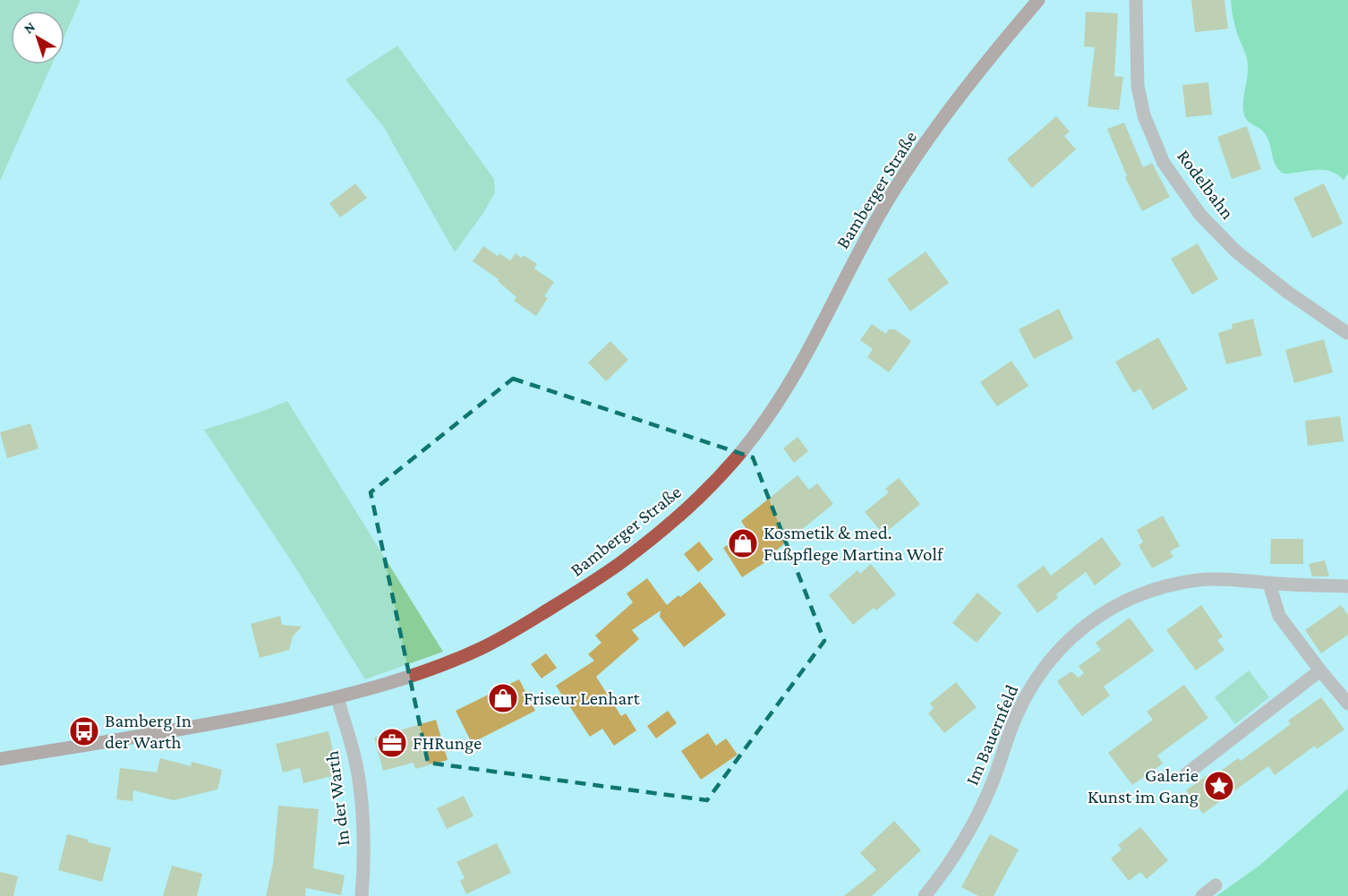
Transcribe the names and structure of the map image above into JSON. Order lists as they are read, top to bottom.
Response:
{
  "streets": {
    "street": [
      "Rodelbahn",
      "Bamberger Straße",
      "Im Bauernfeld",
      "In der Warth"
    ]
  },
  "crossings": [
    ["Bamberger Straße", "In der Warth"]
  ],
  "places": {
    "shop": ["Kosmetik & med. Fußpflege Martina Wolf", "Friseur Lenhart"],
    "bus stop": ["Bamberg In der Warth"],
    "office": ["FHRunge"],
    "place": ["Galerie Kunst im Gang"]
  },
  "north": "top left"
}
